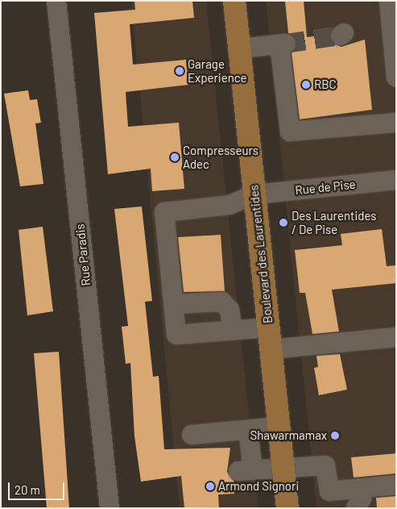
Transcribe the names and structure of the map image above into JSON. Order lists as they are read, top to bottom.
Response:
{
  "streets": {
    "main road": ["Boulevard des Laurentides"],
    "street": ["Rue de Pise", "Rue Paradis"]
  },
  "crossings": [
    ["Rue de Pise", "Boulevard des Laurentides"]
  ],
  "places": [
    "Garage Experience",
    "RBC",
    "Compresseurs Adec",
    "Des Laurentides / De Pise",
    "Shawarmamax",
    "Armond Signori"
  ],
  "scale_bar": "20 m"
}
